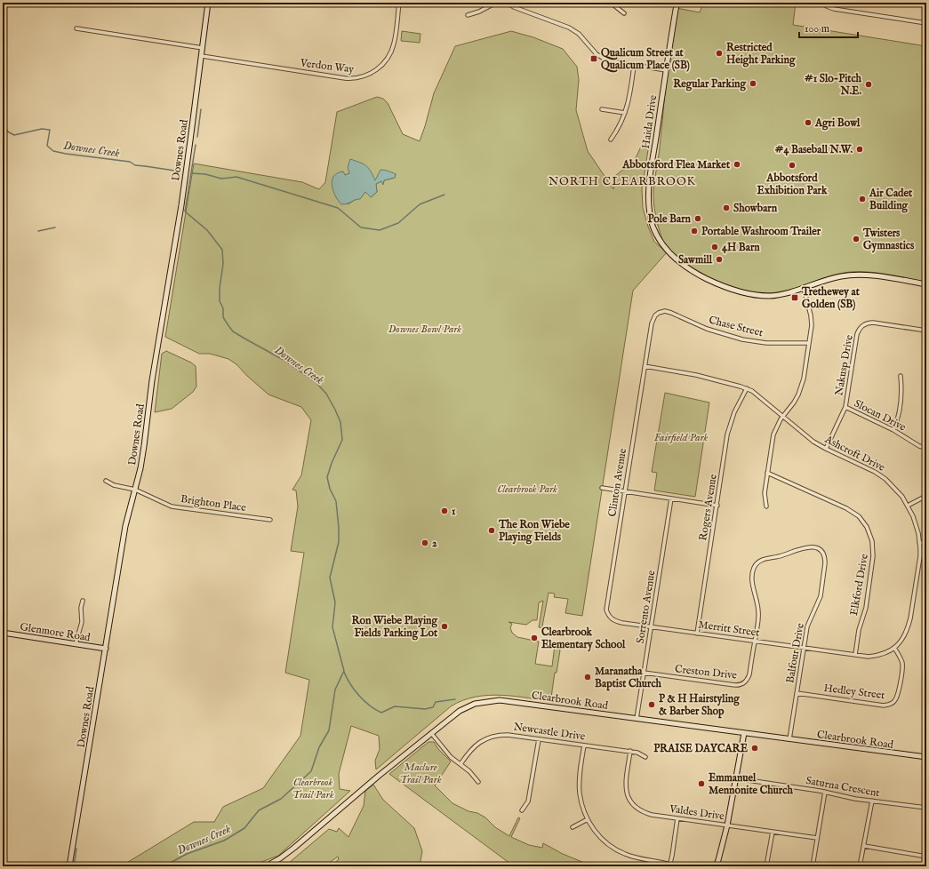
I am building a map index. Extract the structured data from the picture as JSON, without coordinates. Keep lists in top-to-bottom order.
{
  "streets": {
    "main road": [
      "Haida Drive",
      "Downes Road",
      "Glenmore Road",
      "Clearbrook Road"
    ],
    "street": [
      "Verdon Way",
      "Chase Street",
      "Nakusp Drive",
      "Slocan Drive",
      "Ashcroft Drive",
      "Clinton Avenue",
      "Brighton Place",
      "Rogers Avenue",
      "Elkford Drive",
      "Sorrento Avenue",
      "Merritt Street",
      "Balfour Drive",
      "Creston Drive",
      "Hedley Street",
      "Newcastle Drive",
      "Saturna Crescent",
      "Valdes Drive"
    ]
  },
  "crossings": [
    ["Verdon Way", "Downes Road"],
    ["Downes Road", "Brighton Place"],
    ["Downes Road", "Glenmore Road"],
    ["Chase Street", "Clinton Avenue"],
    ["Nakusp Drive", "Slocan Drive"],
    ["Nakusp Drive", "Ashcroft Drive"],
    ["Ashcroft Drive", "Clinton Avenue"],
    ["Ashcroft Drive", "Rogers Avenue"],
    ["Ashcroft Drive", "Elkford Drive"],
    ["Ashcroft Drive", "Merritt Street"],
    ["Ashcroft Drive", "Balfour Drive"],
    ["Ashcroft Drive", "Hedley Street"],
    ["Clinton Avenue", "Sorrento Avenue"],
    ["Clinton Avenue", "Merritt Street"],
    ["Rogers Avenue", "Merritt Street"],
    ["Sorrento Avenue", "Merritt Street"],
    ["Sorrento Avenue", "Creston Drive"],
    ["Sorrento Avenue", "Clearbrook Road"],
    ["Merritt Street", "Balfour Drive"],
    ["Merritt Street", "Creston Drive"],
    ["Balfour Drive", "Creston Drive"],
    ["Balfour Drive", "Hedley Street"],
    ["Balfour Drive", "Clearbrook Road"],
    ["Newcastle Drive", "Valdes Drive"]
  ],
  "districts": ["NORTH CLEARBROOK"],
  "water": ["Downes Creek"],
  "parks": [
    "Downes Bowl Park",
    "Fairfield Park",
    "Clearbrook Park",
    "Maclure Trail Park",
    "Clearbrook Trail Park"
  ],
  "places": {
    "other": [
      "Restricted Height Parking",
      "Regular Parking",
      "#1 Slo-Pitch N.E.",
      "Agri Bowl",
      "#4 Baseball N.W.",
      "Abbotsford Flea Market",
      "Abbotsford Exhibition Park",
      "Air Cadet Building",
      "Showbarn",
      "Pole Barn",
      "Portable Washroom Trailer",
      "Twisters Gymnastics",
      "4H Barn",
      "Sawmill",
      "1",
      "The Ron Wiebe Playing Fields",
      "2",
      "Ron Wiebe Playing Fields Parking Lot",
      "Clearbrook Elementary School",
      "Maranatha Baptist Church",
      "P & H Hairstyling & Barber Shop",
      "PRAISE DAYCARE",
      "Emmanuel Mennonite Church"
    ],
    "transit": ["Qualicum Street at Qualicum Place (SB)", "Trethewey at Golden (SB)"]
  },
  "scale_bar": "100 m"
}
